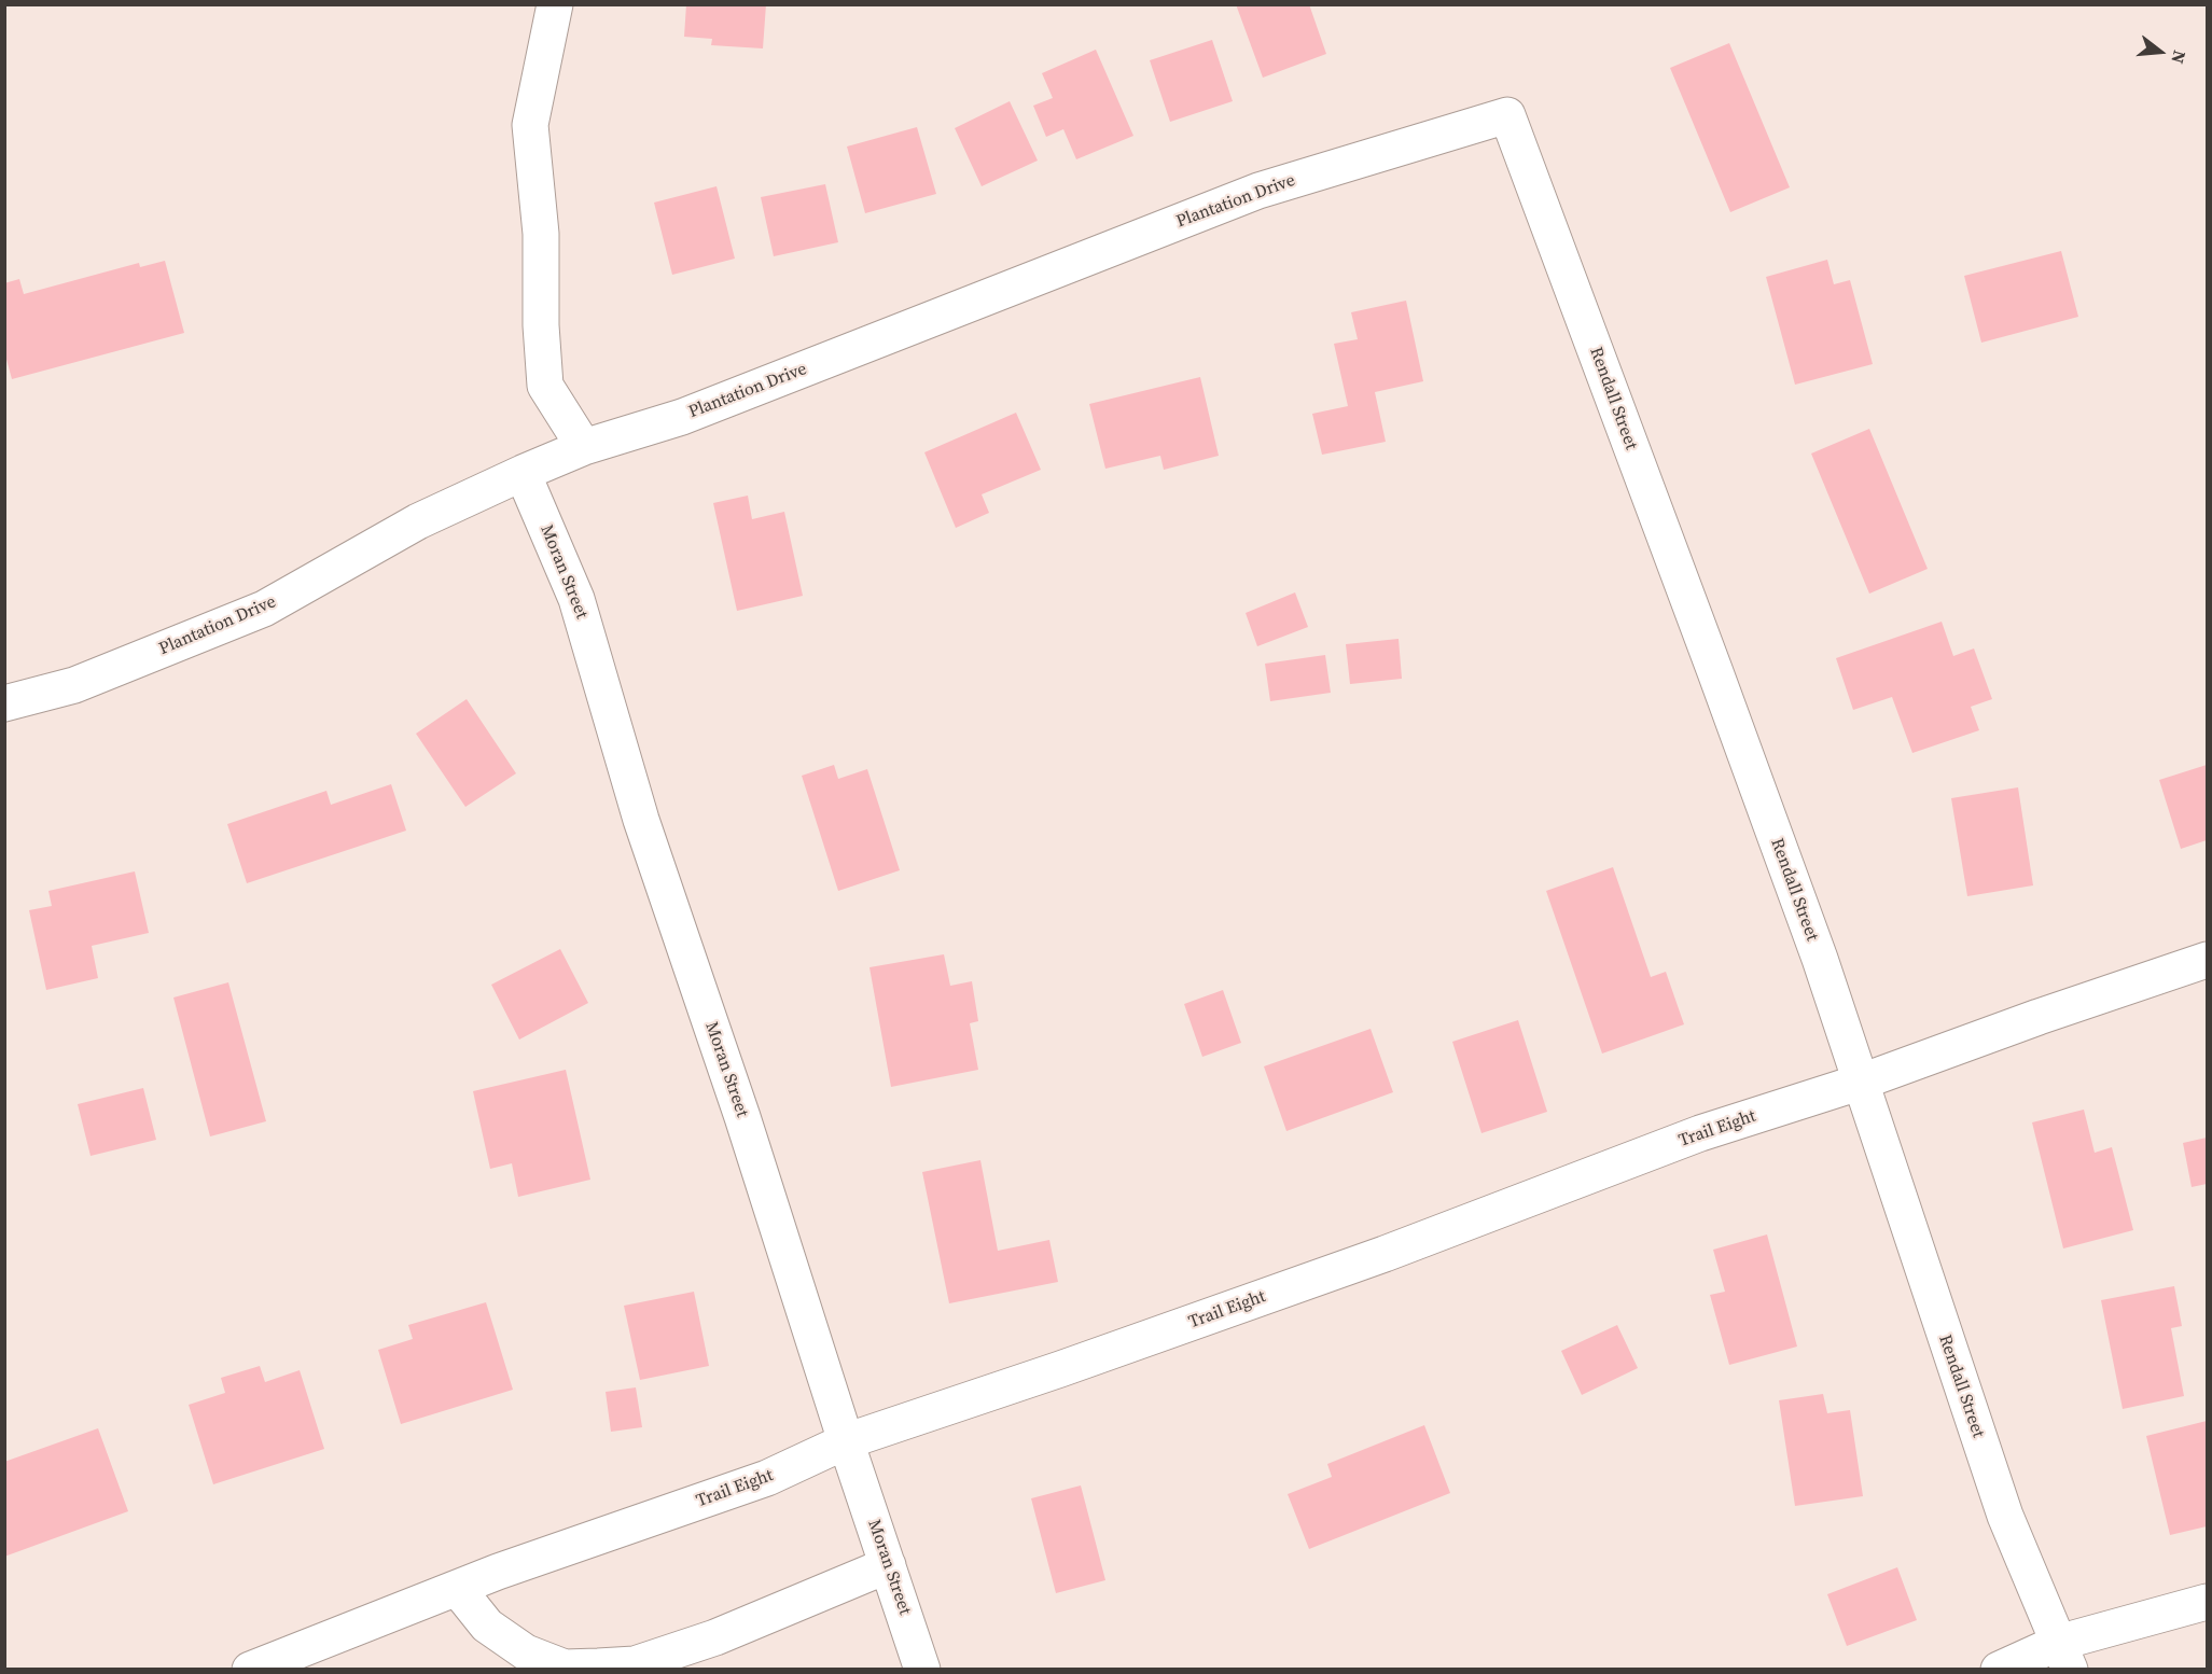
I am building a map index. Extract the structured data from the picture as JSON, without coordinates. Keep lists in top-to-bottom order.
{
  "streets": {
    "street": [
      "Plantation Drive",
      "Rendall Street",
      "Moran Street",
      "Trail Eight"
    ]
  },
  "crossings": [
    ["Plantation Drive", "Rendall Street"],
    ["Plantation Drive", "Moran Street"],
    ["Rendall Street", "Trail Eight"],
    ["Moran Street", "Trail Eight"]
  ],
  "north": "right"
}
